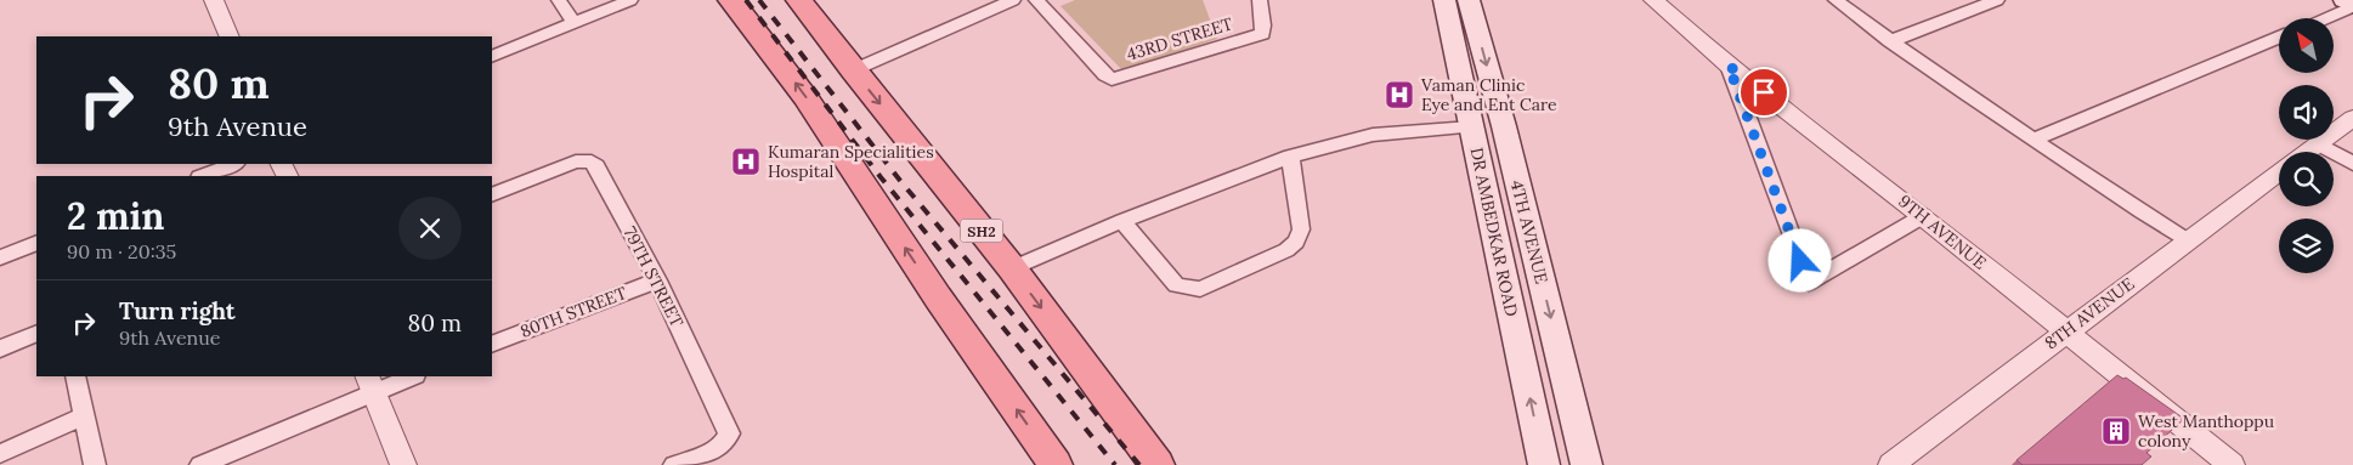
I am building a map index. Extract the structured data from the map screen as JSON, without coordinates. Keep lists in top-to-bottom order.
{
  "streets": {
    "main road": ["SH2", "DR AMBEDKAR ROAD", "4TH AVENUE"],
    "street": [
      "43RD STREET",
      "9TH AVENUE",
      "79TH STREET",
      "80TH STREET",
      "8TH AVENUE"
    ]
  },
  "crossings": [
    ["9TH AVENUE", "8TH AVENUE"],
    ["79TH STREET", "80TH STREET"]
  ],
  "one_way": ["DR AMBEDKAR ROAD", "4TH AVENUE"],
  "places": {
    "hospital": ["Vaman Clinic Eye and Ent Care", "Kumaran Specialities Hospital"],
    "building": ["West Manthoppu colony"]
  },
  "north": "top left",
  "page": {
    "turn": ["80 m", "9th Avenue"],
    "heading": ["2 min", "90 m · 20:35"],
    "list": [
      {
        "name": "Turn right",
        "note": "9th Avenue",
        "value": "80 m"
      }
    ]
  }
}
